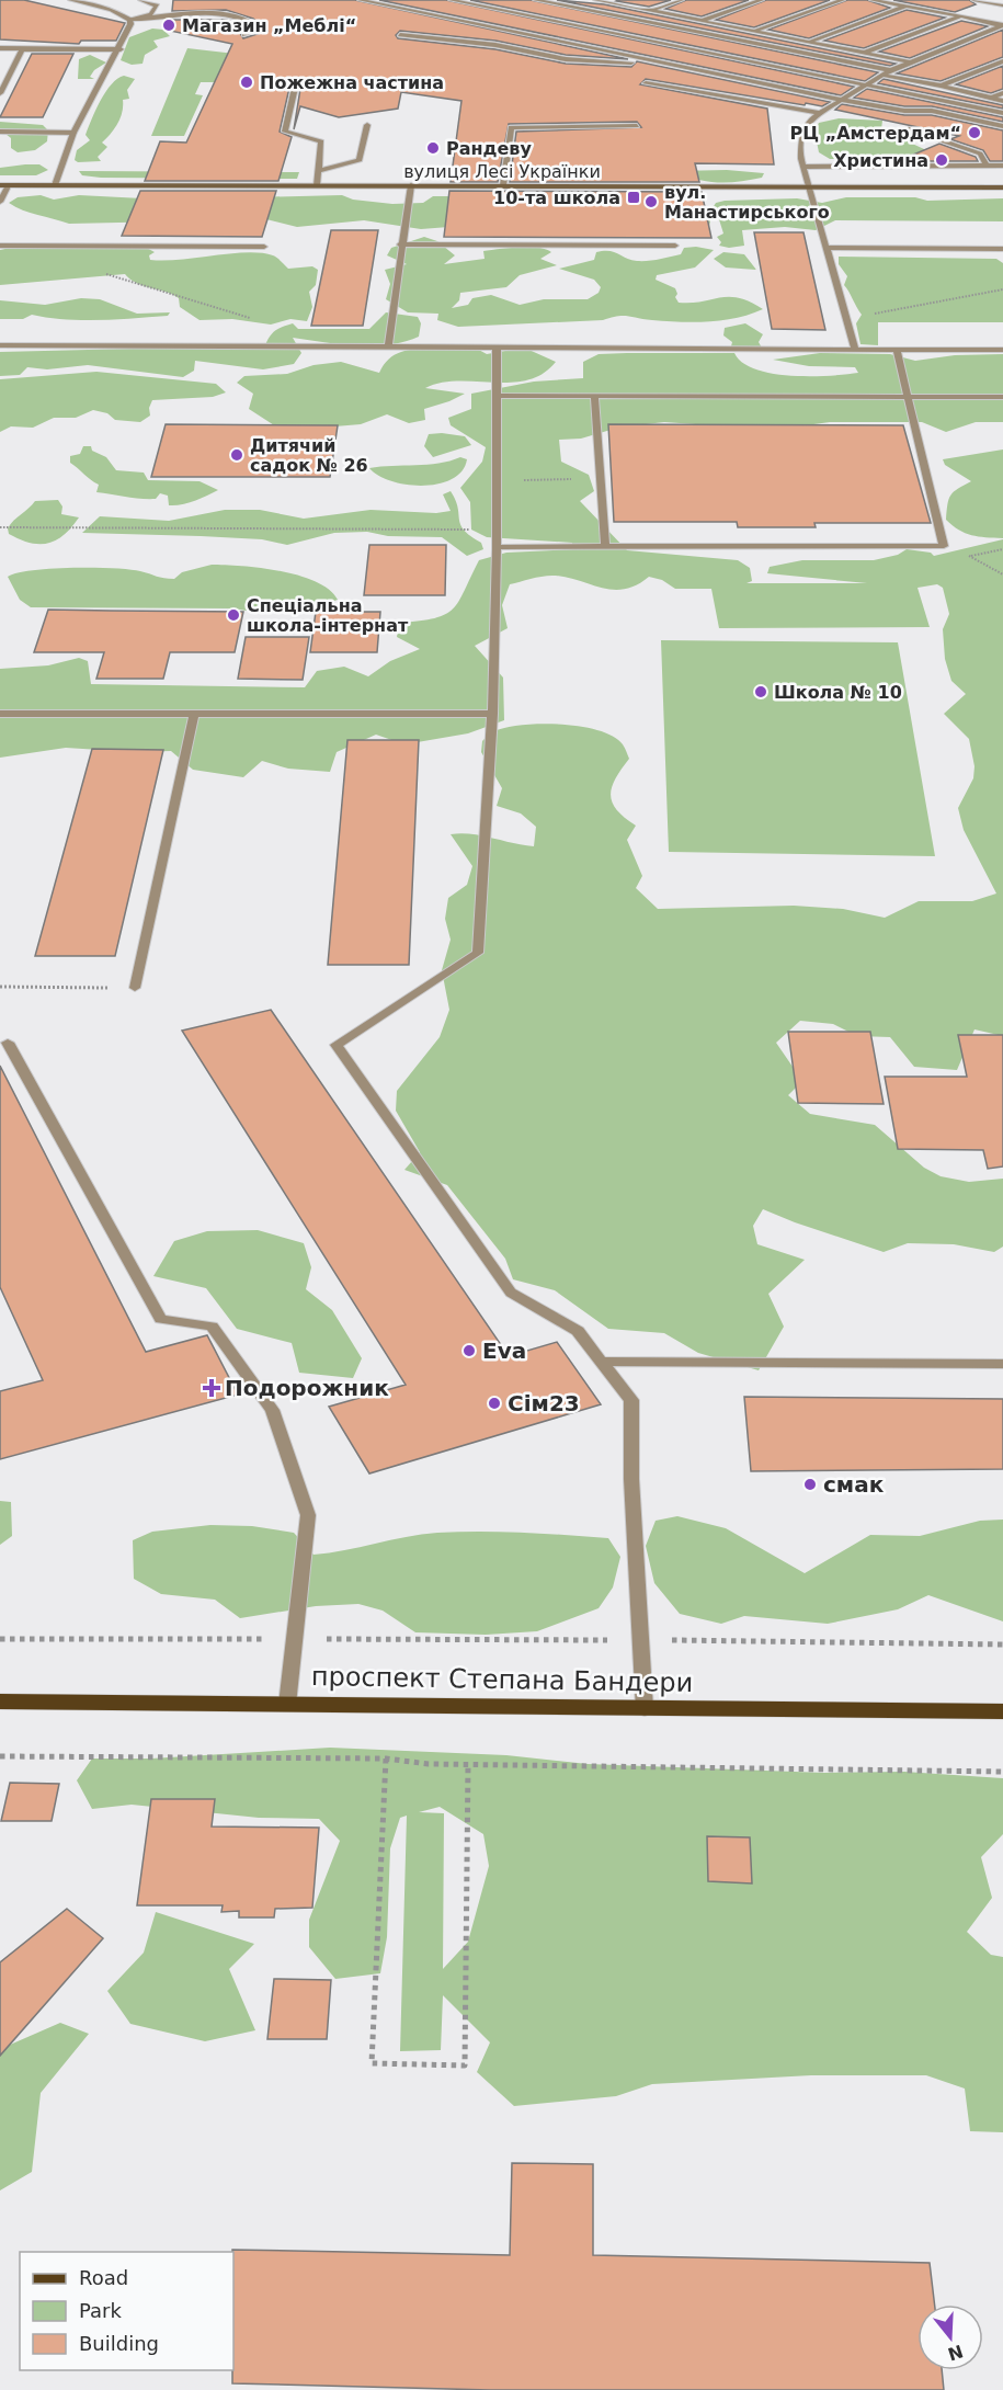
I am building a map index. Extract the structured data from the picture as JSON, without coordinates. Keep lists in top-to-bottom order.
{
  "streets": {
    "main road": ["вулиця Лесі Українки", "проспект Степана Бандери"]
  },
  "places": {
    "other": [
      "Магазин „Меблі“",
      "Пожежна частина",
      "РЦ „Амстердам“",
      "Рандеву",
      "Христина",
      "вул. Манастирського",
      "Дитячий садок № 26",
      "Спеціальна школа-інтернат",
      "Школа № 10",
      "Eva",
      "Сім23",
      "смак"
    ],
    "transit": ["10-та школа"],
    "health": ["Подорожник"]
  },
  "legend": ["Road", "Park", "Building"],
  "north": "bottom"
}
